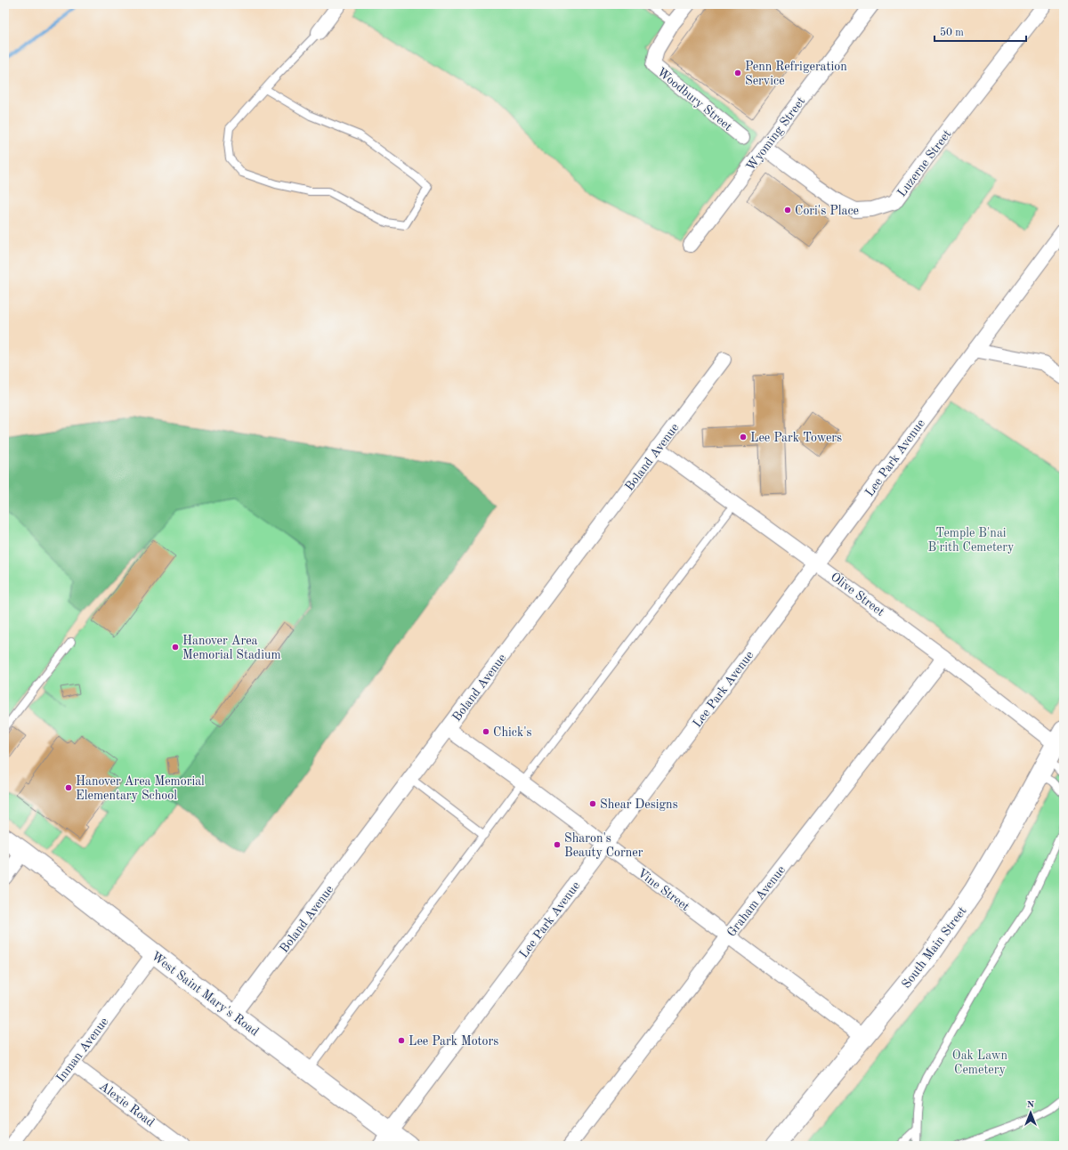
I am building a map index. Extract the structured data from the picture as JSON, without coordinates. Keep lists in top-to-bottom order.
{
  "streets": {
    "street": [
      "Woodbury Street",
      "Wyoming Street",
      "Luzerne Street",
      "Boland Avenue",
      "Lee Park Avenue",
      "Olive Street",
      "Vine Street",
      "Graham Avenue",
      "South Main Street",
      "West Saint Mary's Road",
      "Inman Avenue",
      "Alexie Road"
    ]
  },
  "crossings": [
    ["Wyoming Street", "Luzerne Street"],
    ["Boland Avenue", "Olive Street"],
    ["Boland Avenue", "Vine Street"],
    ["Boland Avenue", "West Saint Mary's Road"],
    ["Lee Park Avenue", "Olive Street"],
    ["Lee Park Avenue", "Vine Street"],
    ["Lee Park Avenue", "West Saint Mary's Road"],
    ["Olive Street", "Graham Avenue"],
    ["Olive Street", "South Main Street"],
    ["Vine Street", "Graham Avenue"],
    ["Vine Street", "South Main Street"],
    ["West Saint Mary's Road", "Inman Avenue"],
    ["Inman Avenue", "Alexie Road"]
  ],
  "parks": ["Temple B'nai B'rith Cemetery", "Oak Lawn Cemetery"],
  "places": [
    "Penn Refrigeration Service",
    "Cori's Place",
    "Lee Park Towers",
    "Hanover Area Memorial Stadium",
    "Chick's",
    "Hanover Area Memorial Elementary School",
    "Shear Designs",
    "Sharon's Beauty Corner",
    "Lee Park Motors"
  ],
  "scale_bar": "50 m",
  "north": "top"
}
